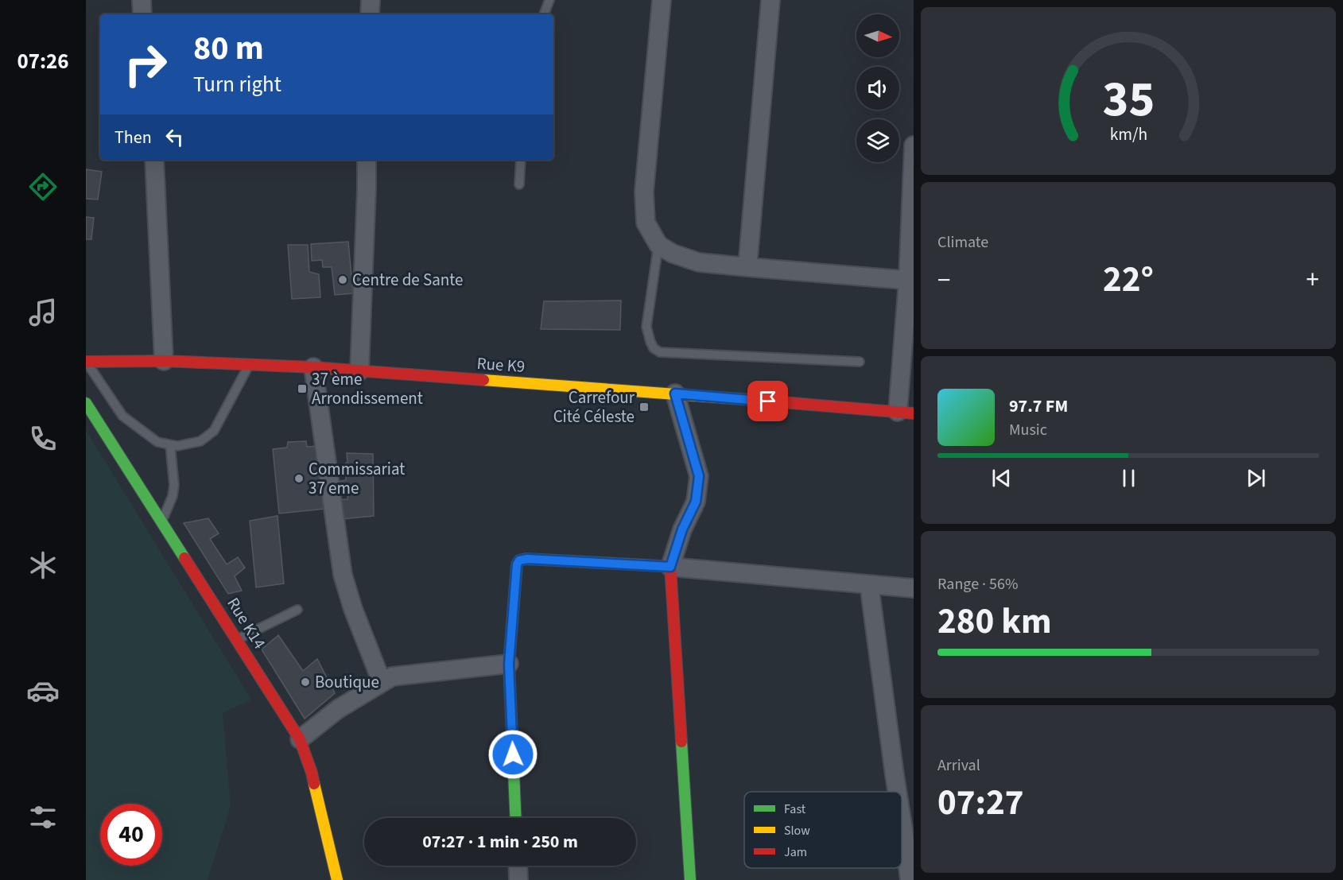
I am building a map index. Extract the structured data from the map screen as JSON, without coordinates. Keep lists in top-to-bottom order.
{
  "streets": {
    "street": ["Rue K9", "Rue K14"]
  },
  "places": {
    "other": ["Centre de Sante", "Commissariat 37 eme", "Boutique"],
    "transit": ["37 ème Arrondissement", "Carrefour Cité Céleste"]
  },
  "legend": ["Fast", "Slow", "Jam"],
  "north": "right",
  "page": {
    "tabs": "07:26",
    "turn": ["80 m", "Turn right"],
    "then": "Then",
    "tile": [
      "Climate",
      ["Range · 56%", "280 km"],
      ["Arrival", "07:27"]
    ],
    "heat": ["−", "22°", "+"],
    "song": ["97.7 FM", "Music"],
    "limit": "40",
    "trip": "07:27 · 1 min · 250 m",
    "gauge": ["35", "km/h"]
  }
}
